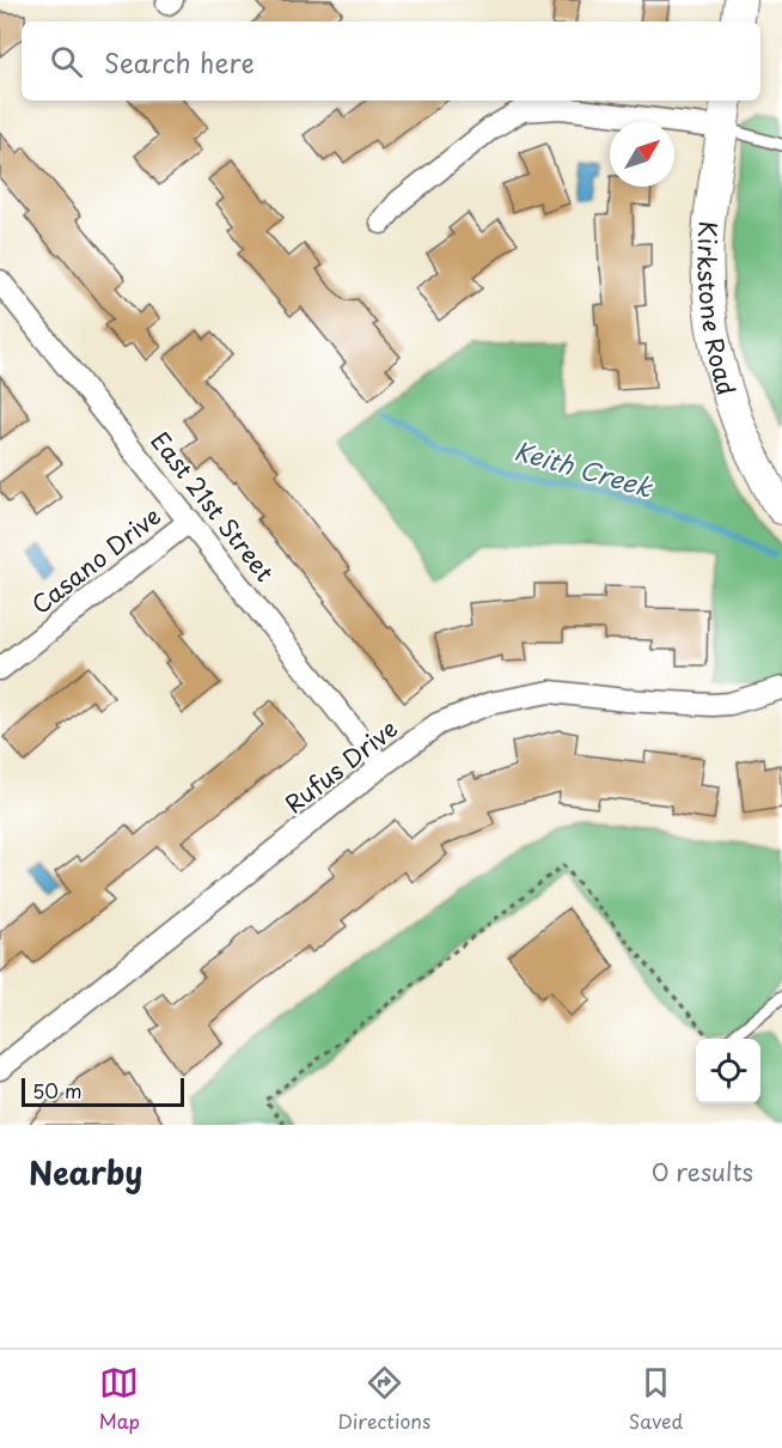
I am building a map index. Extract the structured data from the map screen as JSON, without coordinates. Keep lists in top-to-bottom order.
{
  "streets": {
    "street": [
      "Kirkstone Road",
      "East 21st Street",
      "Casano Drive",
      "Rufus Drive"
    ]
  },
  "crossings": [
    ["East 21st Street", "Casano Drive"],
    ["East 21st Street", "Rufus Drive"]
  ],
  "water": ["Keith Creek"],
  "scale_bar": "50 m",
  "north": "top right",
  "page": {
    "search": "Search here",
    "scale": "50 m",
    "heading": ["Nearby", "0 results"],
    "nav": ["Map", "Directions", "Saved"]
  }
}
